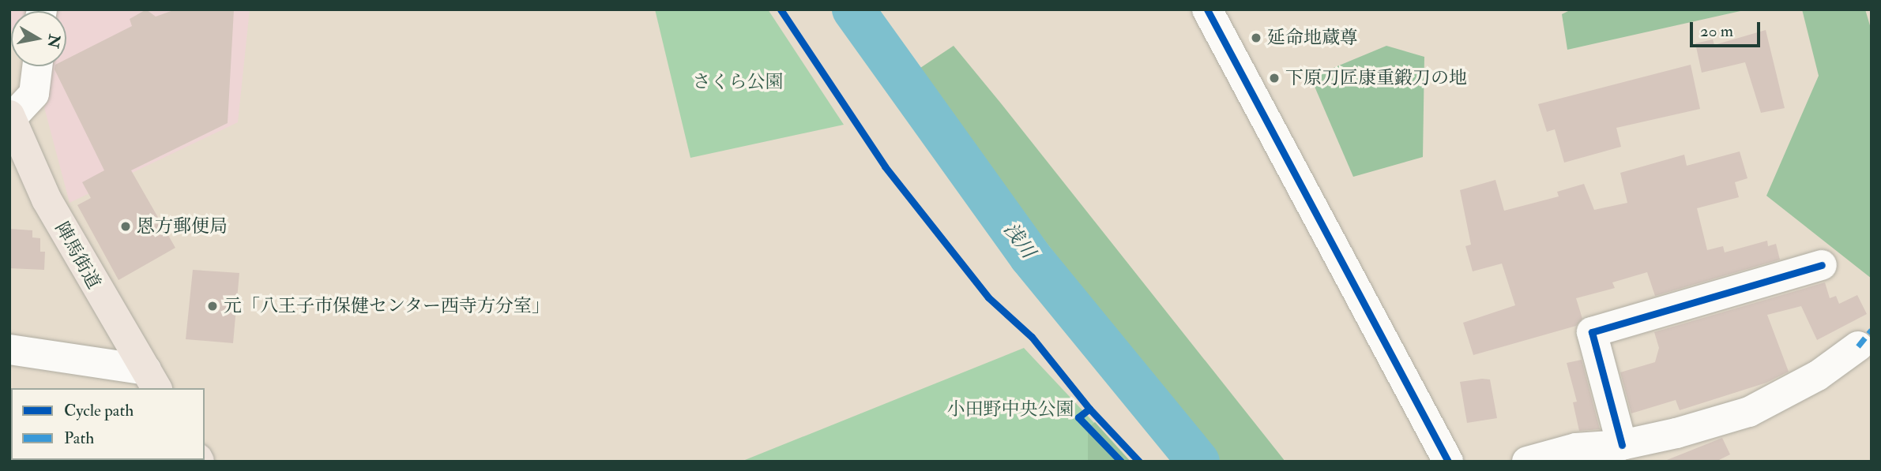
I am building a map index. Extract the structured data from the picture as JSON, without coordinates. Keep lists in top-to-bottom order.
{
  "streets": {
    "main road": ["陣馬街道"]
  },
  "water": ["浅川"],
  "parks": ["さくら公園", "小田野中央公園"],
  "places": [
    "延命地蔵尊",
    "下原刀匠康重鍛刀の地",
    "恩方郵便局",
    "元「八王子市保健センター西寺方分室」"
  ],
  "legend": ["Cycle path", "Path"],
  "scale_bar": "20 m",
  "north": "right"
}
